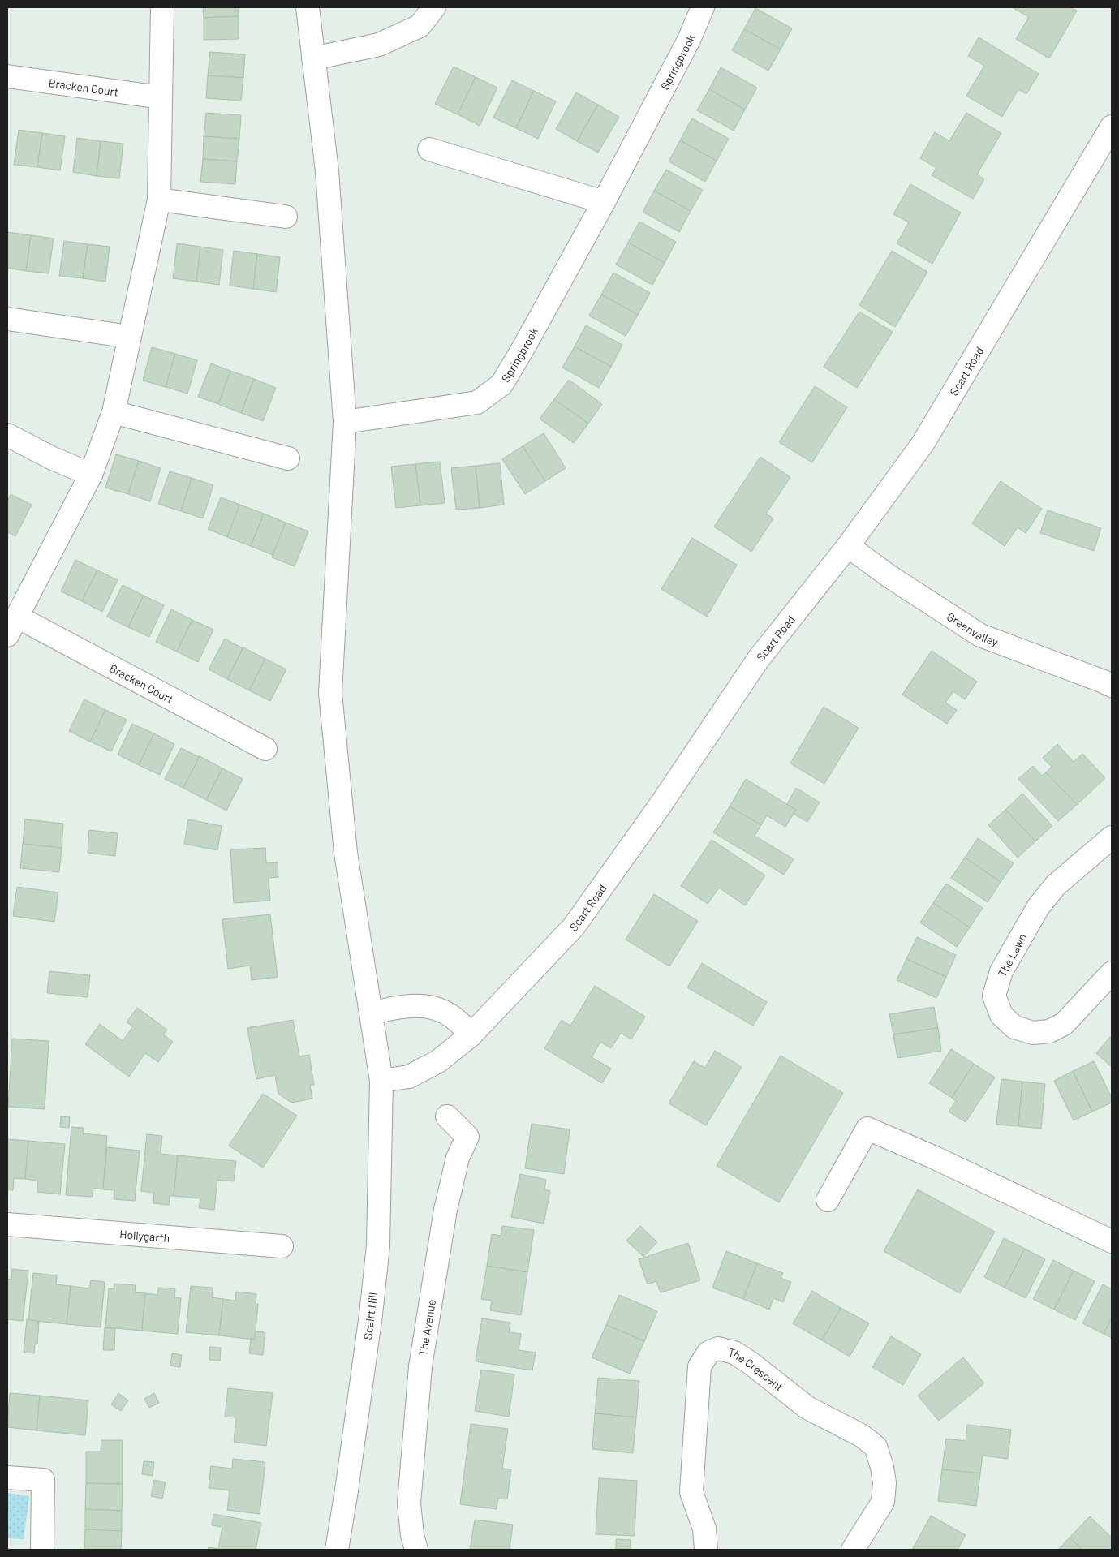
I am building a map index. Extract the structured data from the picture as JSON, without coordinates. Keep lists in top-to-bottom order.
{
  "streets": {
    "street": [
      "Springbrook",
      "Bracken Court",
      "Scart Road",
      "Greenvalley",
      "The Lawn",
      "Hollygarth",
      "Scairt Hill",
      "The Avenue",
      "The Crescent"
    ]
  },
  "crossings": [
    ["Springbrook", "Scairt Hill"],
    ["Scart Road", "Greenvalley"],
    ["Scart Road", "Scairt Hill"]
  ]
}
